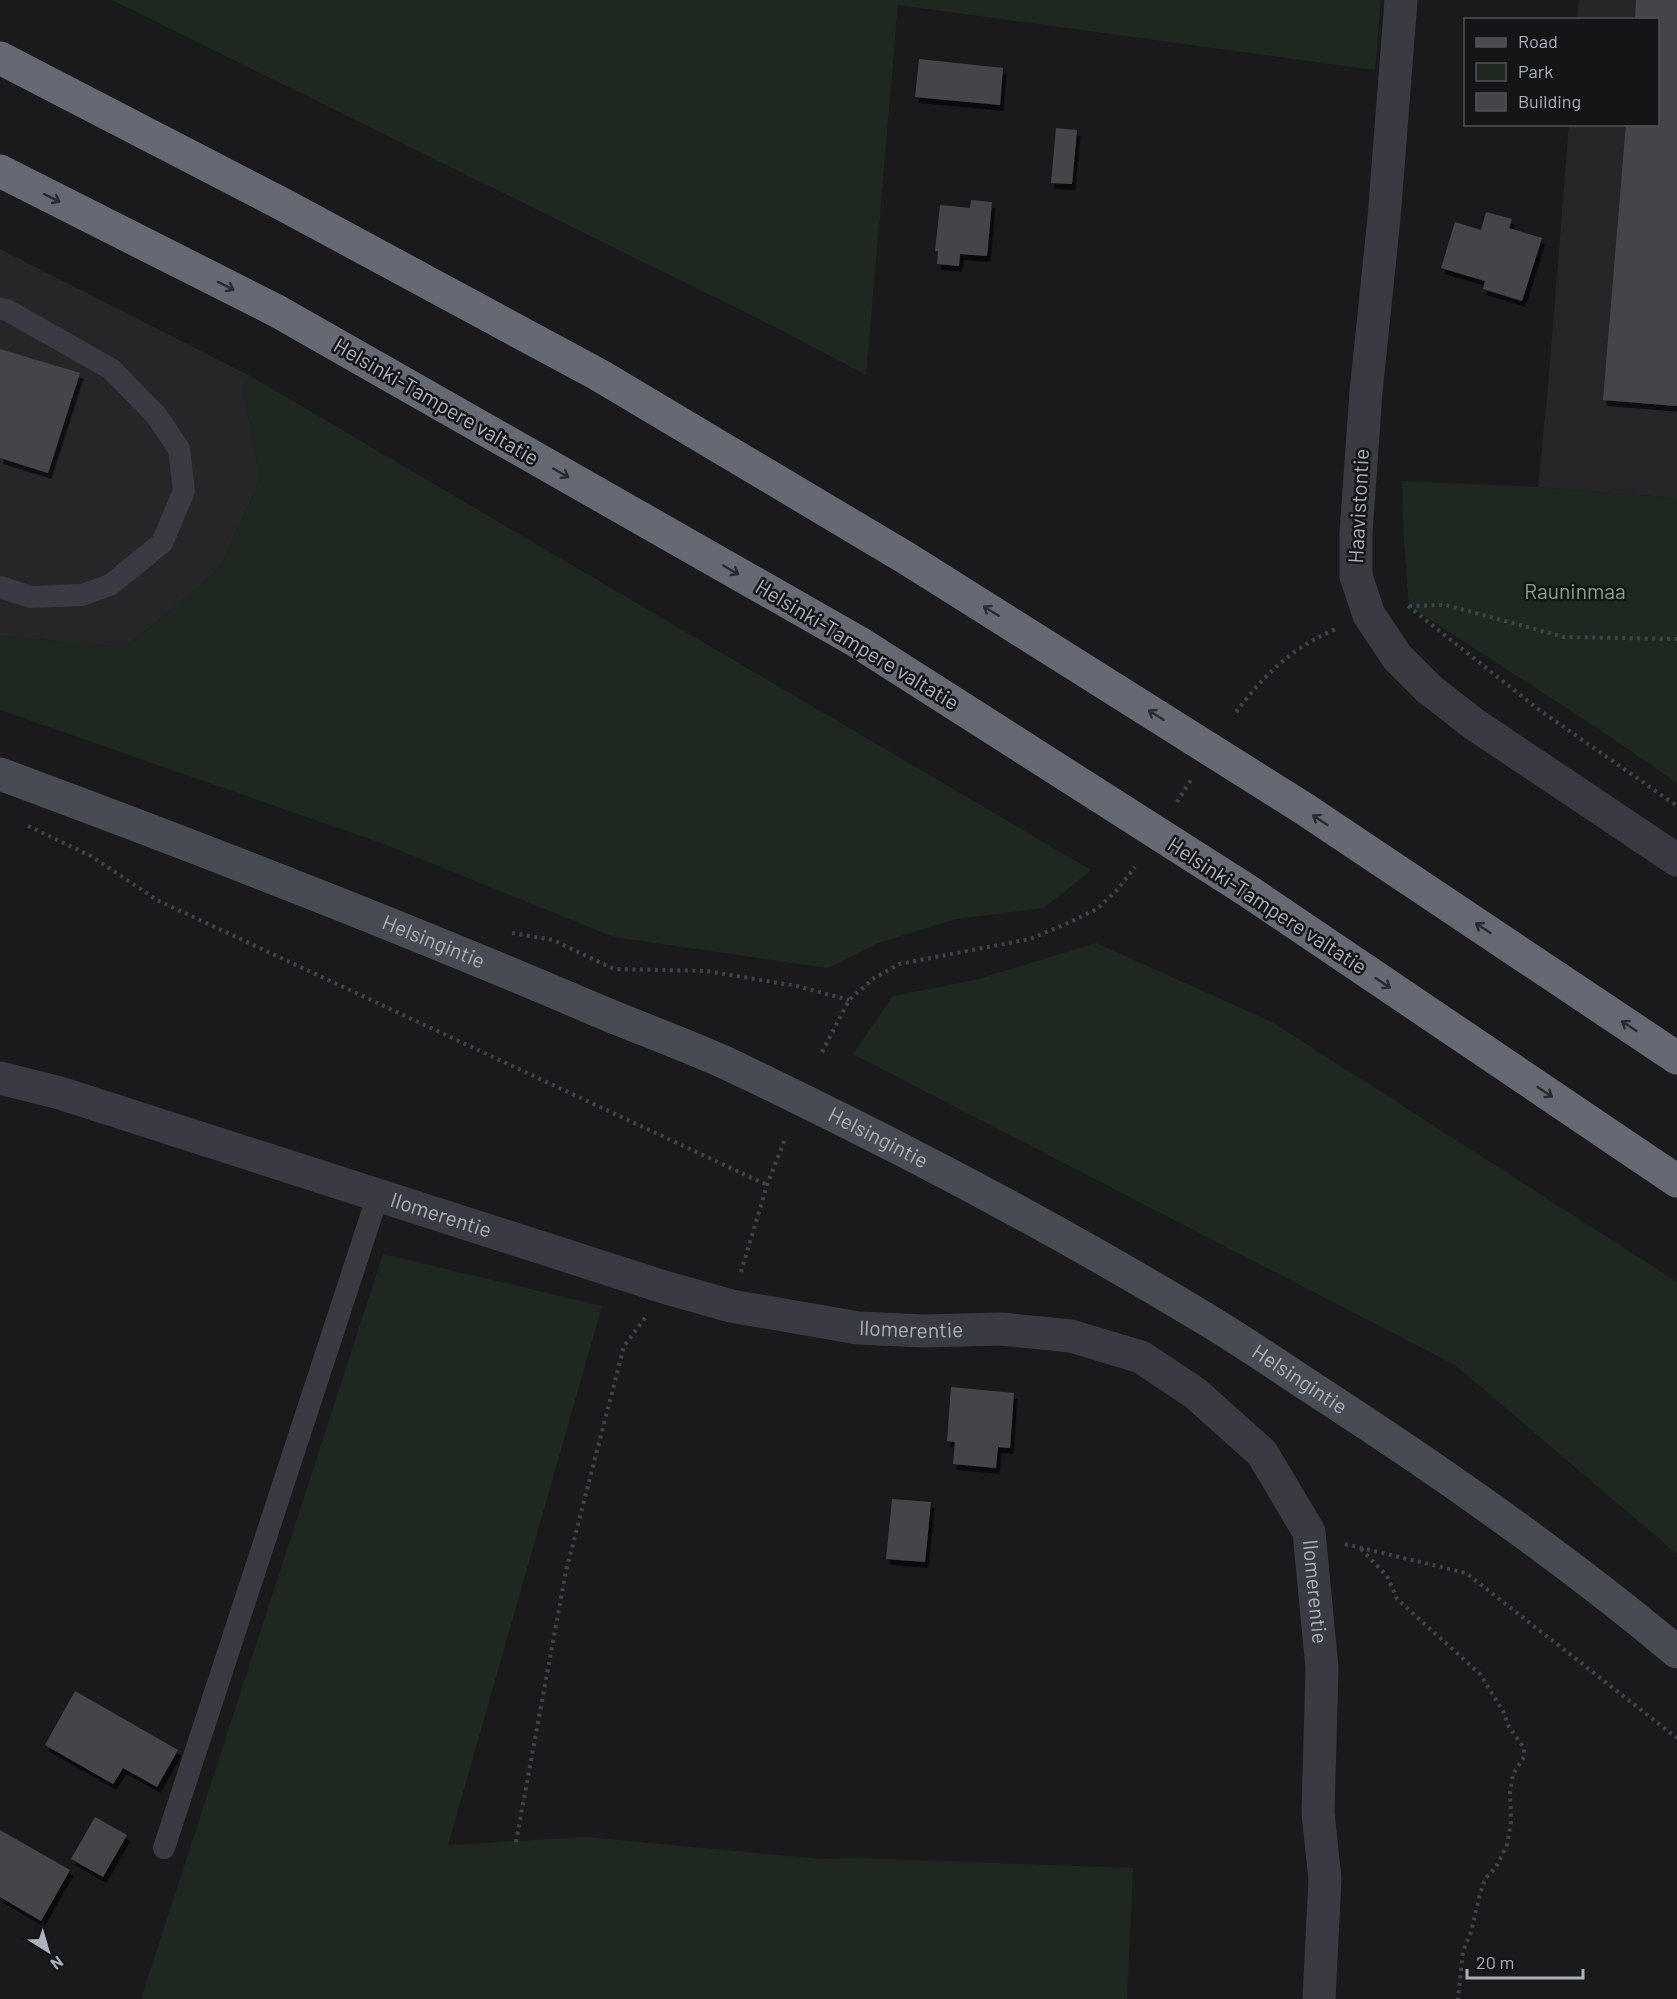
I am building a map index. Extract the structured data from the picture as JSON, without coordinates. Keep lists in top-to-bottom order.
{
  "streets": {
    "highway": ["Helsinki-Tampere valtatie"],
    "main road": ["Helsingintie"],
    "street": ["Haavistontie", "Ilomerentie"]
  },
  "parks": ["Rauninmaa"],
  "legend": ["Road", "Park", "Building"],
  "scale_bar": "20 m",
  "north": "bottom right"
}
